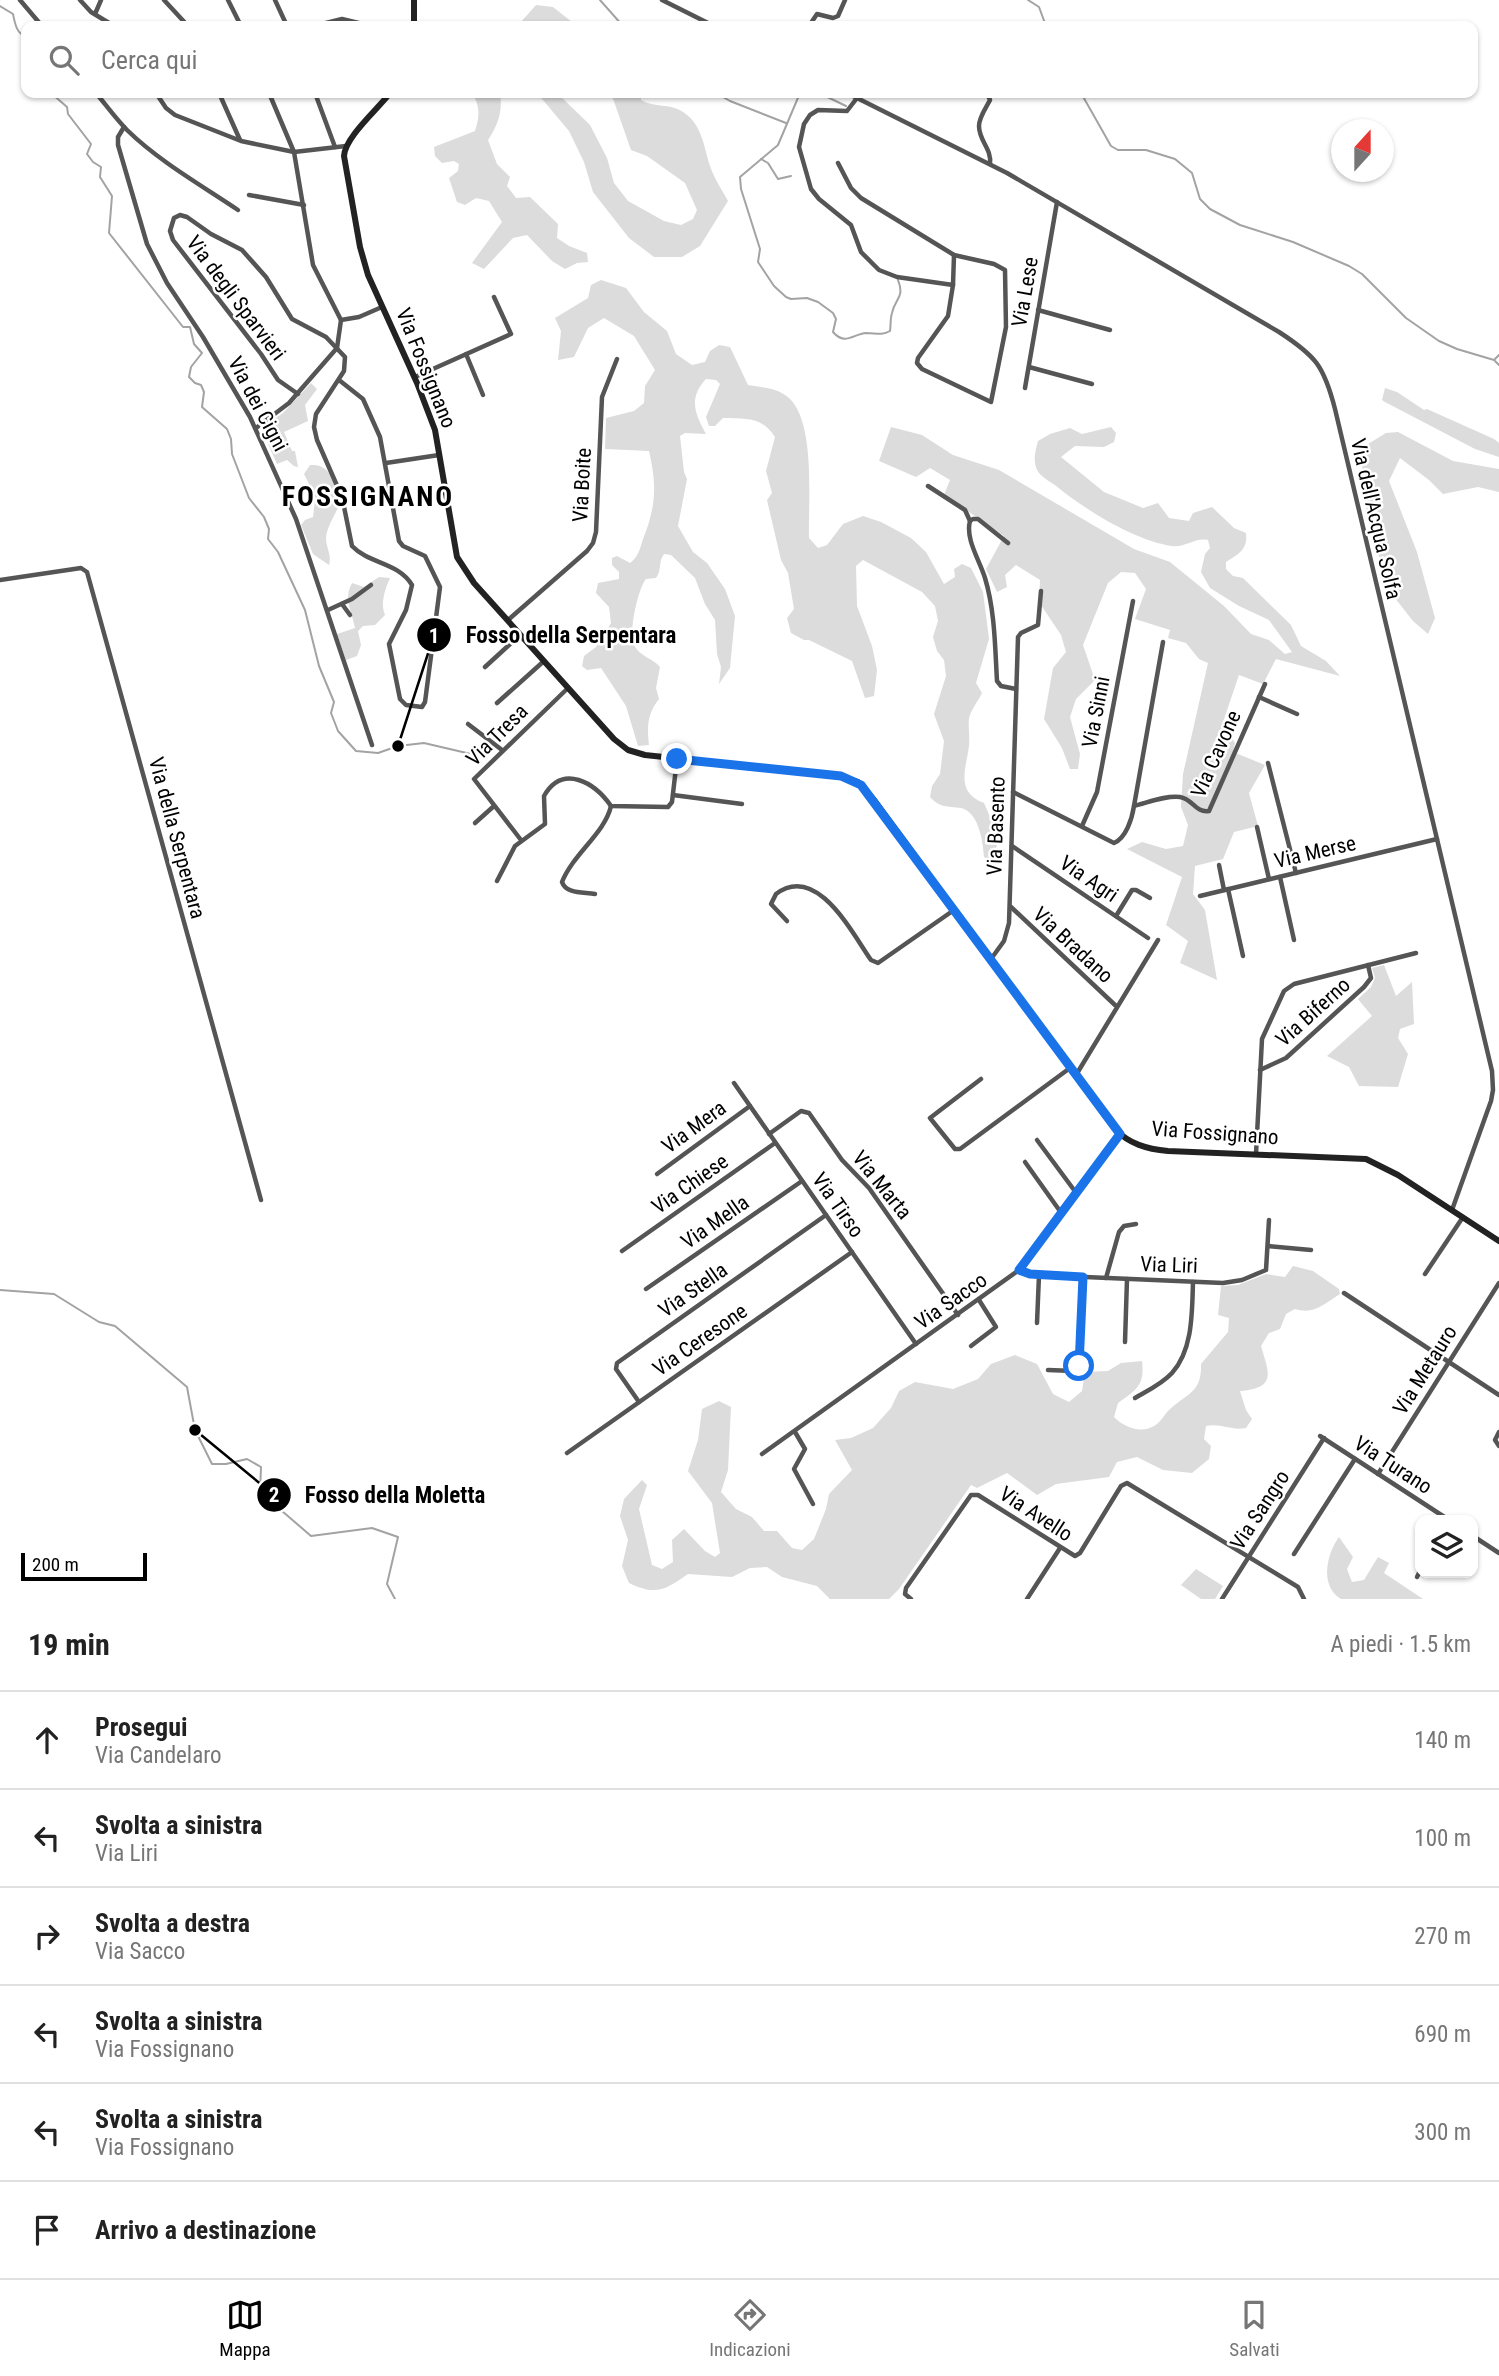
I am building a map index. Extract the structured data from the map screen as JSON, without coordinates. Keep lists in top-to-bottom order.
{
  "streets": {
    "street": [
      "Via Lese",
      "Via degli Sparvieri",
      "Via Fossignano",
      "Via dei Cigni",
      "Via Boite",
      "Via dell'Acqua Solfa",
      "Via Sinni",
      "Via Tresa",
      "Via Cavone",
      "Via Basento",
      "Via della Serpentara",
      "Via Merse",
      "Via Agri",
      "Via Bradano",
      "Via Biferno",
      "Via Mera",
      "Via Chiese",
      "Via Marta",
      "Via Tirso",
      "Via Mella",
      "Via Liri",
      "Via Stella",
      "Via Sacco",
      "Via Ceresone",
      "Via Metauro",
      "Via Turano",
      "Via Sangro",
      "Via Avello"
    ]
  },
  "crossings": [
    ["Via Lese", "Via dell'Acqua Solfa"],
    ["Via Fossignano", "Via Boite"],
    ["Via Fossignano", "Via dell'Acqua Solfa"],
    ["Via Fossignano", "Via Tresa"],
    ["Via Fossignano", "Via Basento"],
    ["Via Fossignano", "Via Biferno"],
    ["Via Fossignano", "Via Sacco"],
    ["Via dell'Acqua Solfa", "Via Merse"],
    ["Via Basento", "Via Agri"],
    ["Via Basento", "Via Bradano"],
    ["Via Mera", "Via Tirso"],
    ["Via Chiese", "Via Tirso"],
    ["Via Marta", "Via Tirso"],
    ["Via Marta", "Via Sacco"],
    ["Via Tirso", "Via Mella"],
    ["Via Tirso", "Via Stella"],
    ["Via Tirso", "Via Sacco"],
    ["Via Tirso", "Via Ceresone"],
    ["Via Liri", "Via Sacco"],
    ["Via Stella", "Via Ceresone"],
    ["Via Metauro", "Via Turano"],
    ["Via Turano", "Via Sangro"],
    ["Via Sangro", "Via Avello"]
  ],
  "districts": ["FOSSIGNANO"],
  "places": ["Fosso della Serpentara", "Fosso della Moletta"],
  "scale_bar": "200 m",
  "north": "top",
  "page": {
    "search": "Cerca qui",
    "scale": "200 m",
    "heading": ["19 min", "A piedi · 1.5 km"],
    "list": [
      ["Prosegui", "Via Candelaro", "140 m"],
      ["Svolta a sinistra", "Via Liri", "100 m"],
      ["Svolta a destra", "Via Sacco", "270 m"],
      ["Svolta a sinistra", "Via Fossignano", "690 m"],
      ["Svolta a sinistra", "Via Fossignano", "300 m"],
      "Arrivo a destinazione"
    ],
    "nav": ["Mappa", "Indicazioni", "Salvati"]
  }
}
